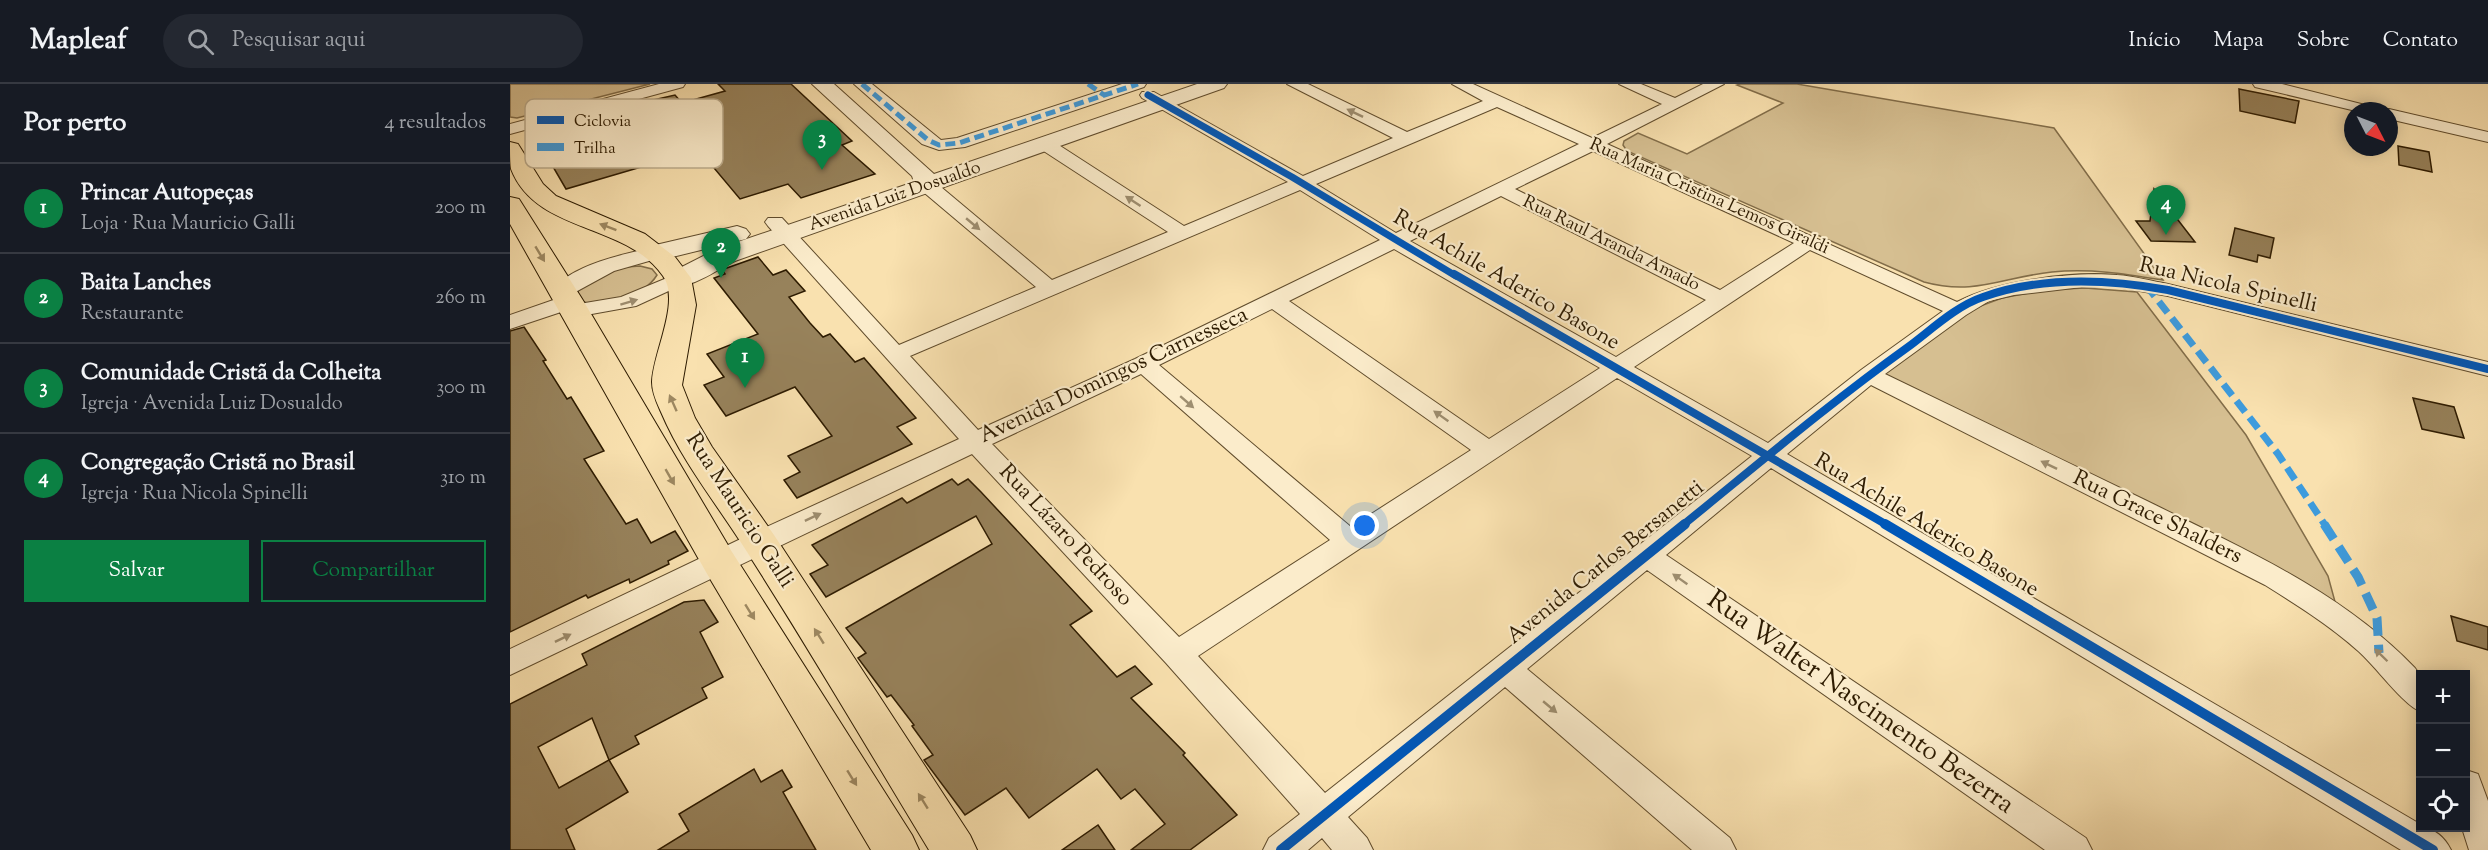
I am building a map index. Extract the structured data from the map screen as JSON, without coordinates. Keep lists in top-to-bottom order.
{
  "streets": {
    "main road": ["Rua Mauricio Galli"],
    "street": [
      "Avenida Luiz Dosualdo",
      "Rua Maria Cristina Lemos Giraldi",
      "Rua Raul Aranda Amado",
      "Rua Achile Aderico Basone",
      "Rua Nicola Spinelli",
      "Avenida Domingos Carnesseca",
      "Rua Grace Shalders",
      "Rua Lázaro Pedroso",
      "Avenida Carlos Bersanetti",
      "Rua Walter Nascimento Bezerra"
    ]
  },
  "crossings": [
    ["Avenida Luiz Dosualdo", "Rua Achile Aderico Basone"],
    ["Avenida Luiz Dosualdo", "Rua Mauricio Galli"],
    ["Avenida Luiz Dosualdo", "Rua Lázaro Pedroso"],
    ["Rua Maria Cristina Lemos Giraldi", "Rua Nicola Spinelli"],
    ["Rua Maria Cristina Lemos Giraldi", "Avenida Domingos Carnesseca"],
    ["Rua Maria Cristina Lemos Giraldi", "Avenida Carlos Bersanetti"],
    ["Rua Raul Aranda Amado", "Avenida Domingos Carnesseca"],
    ["Rua Achile Aderico Basone", "Avenida Domingos Carnesseca"],
    ["Rua Achile Aderico Basone", "Avenida Carlos Bersanetti"],
    ["Rua Nicola Spinelli", "Avenida Carlos Bersanetti"],
    ["Avenida Domingos Carnesseca", "Rua Mauricio Galli"],
    ["Avenida Domingos Carnesseca", "Rua Lázaro Pedroso"],
    ["Rua Grace Shalders", "Avenida Carlos Bersanetti"],
    ["Rua Lázaro Pedroso", "Avenida Carlos Bersanetti"],
    ["Avenida Carlos Bersanetti", "Rua Walter Nascimento Bezerra"]
  ],
  "one_way": ["Avenida Domingos Carnesseca", "Rua Grace Shalders"],
  "legend": ["Ciclovia", "Trilha"],
  "north": "bottom right",
  "page": {
    "header": "Mapleaf",
    "search": "Pesquisar aqui",
    "nav": [
      "Início",
      "Mapa",
      "Sobre",
      "Contato"
    ],
    "heading": ["Por perto", "4 resultados"],
    "pins": [
      "3",
      "4",
      "2",
      "1"
    ],
    "list": [
      {
        "mark": "1",
        "name": "Princar Autopeças",
        "note": "Loja · Rua Mauricio Galli",
        "value": "200 m"
      },
      {
        "mark": "2",
        "name": "Baita Lanches",
        "note": "Restaurante",
        "value": "260 m"
      },
      {
        "mark": "3",
        "name": "Comunidade Cristã da Colheita",
        "note": "Igreja · Avenida Luiz Dosualdo",
        "value": "300 m"
      },
      {
        "mark": "4",
        "name": "Congregação Cristã no Brasil",
        "note": "Igreja · Rua Nicola Spinelli",
        "value": "310 m"
      }
    ],
    "buttons": ["Salvar", "Compartilhar"],
    "map_buttons": ["+", "−"]
  }
}
